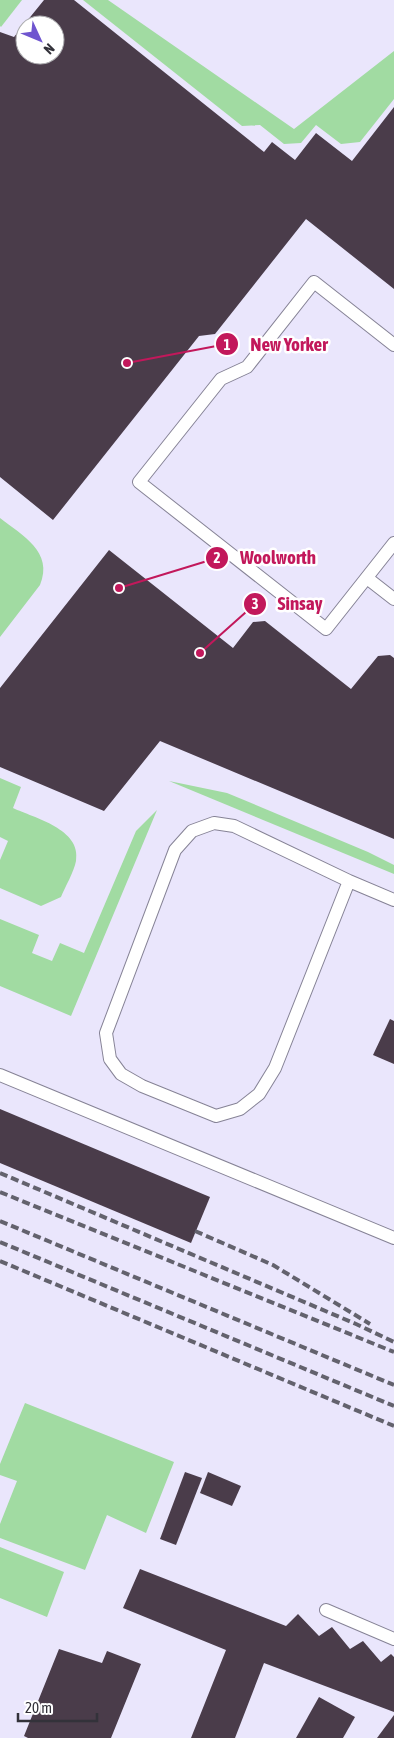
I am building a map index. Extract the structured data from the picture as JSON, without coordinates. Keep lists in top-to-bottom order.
{
  "places": ["New Yorker", "Woolworth", "Sinsay"],
  "scale_bar": "20 m",
  "north": "bottom right"
}
